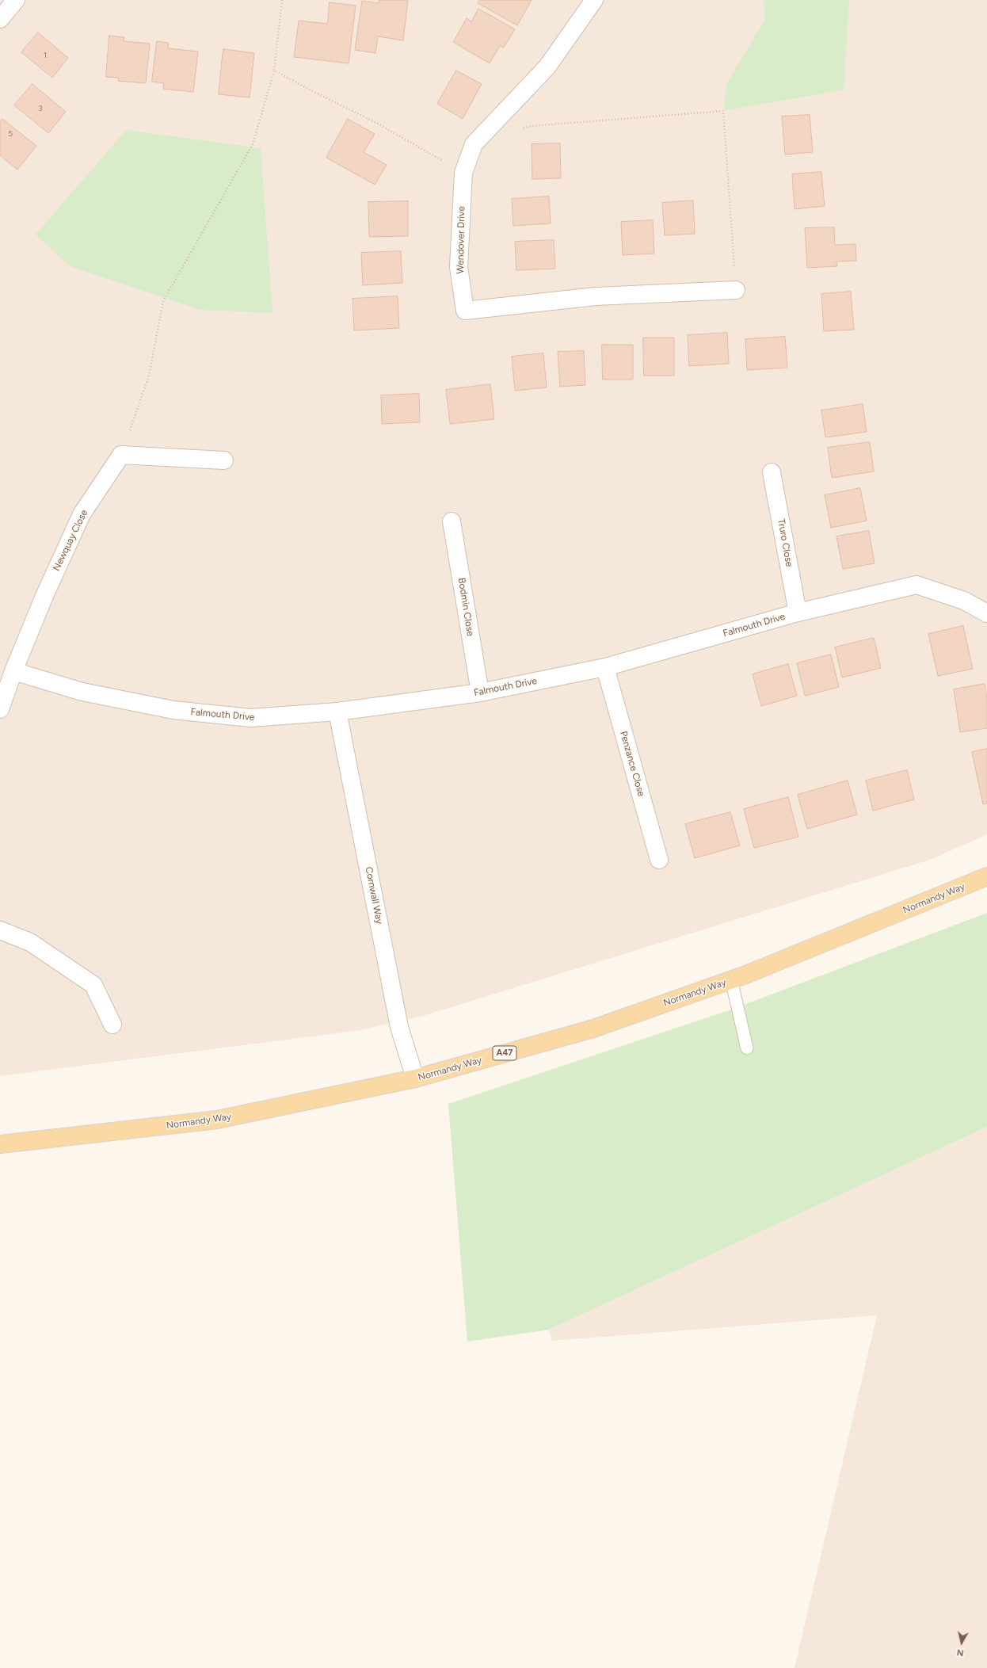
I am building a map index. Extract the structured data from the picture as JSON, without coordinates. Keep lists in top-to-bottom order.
{
  "streets": {
    "main road": ["Normandy Way", "A47"],
    "street": [
      "Wendover Drive",
      "Newquay Close",
      "Truro Close",
      "Bodmin Close",
      "Falmouth Drive",
      "Penzance Close",
      "Cornwall Way"
    ]
  },
  "crossings": [
    ["Newquay Close", "Falmouth Drive"],
    ["Truro Close", "Falmouth Drive"],
    ["Bodmin Close", "Falmouth Drive"],
    ["Falmouth Drive", "Penzance Close"],
    ["Falmouth Drive", "Cornwall Way"],
    ["Cornwall Way", "Normandy Way"]
  ],
  "house_numbers": ["1", "3", "5"],
  "north": "bottom"
}
